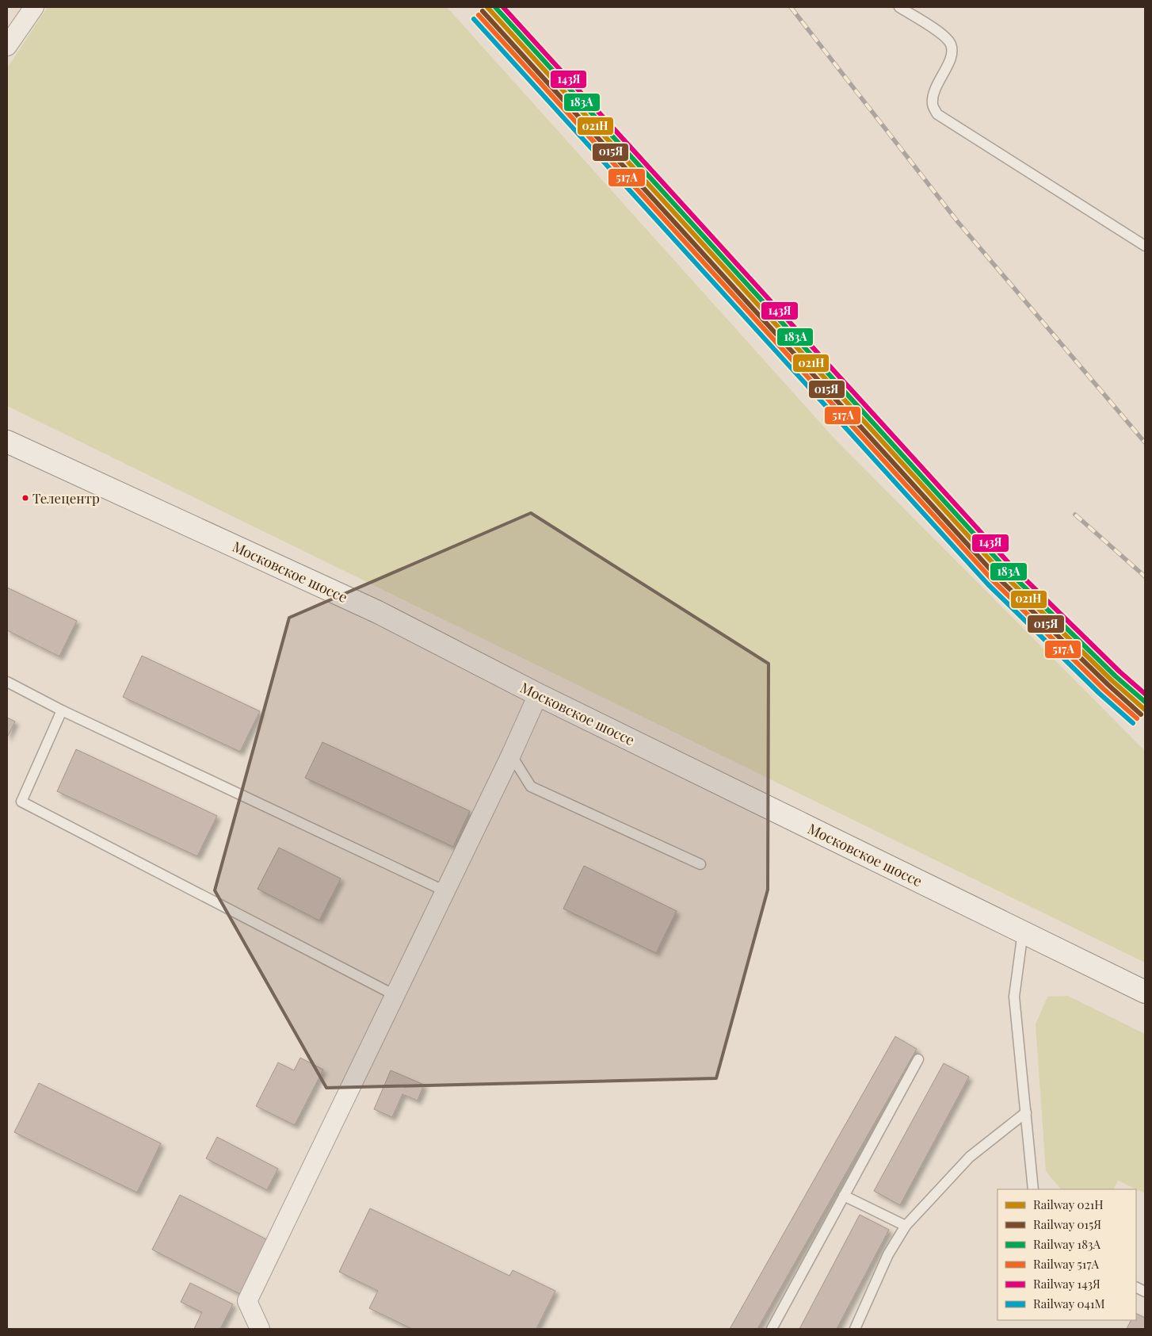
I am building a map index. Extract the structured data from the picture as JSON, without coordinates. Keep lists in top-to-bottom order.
{
  "streets": {
    "main road": ["Московское шоссе"]
  },
  "places": ["Телецентр"],
  "lines": [
    "rail line 021Н",
    "rail line 183А",
    "rail line 143Я",
    "rail line 015Я",
    "rail line 517А",
    "rail line 041М"
  ],
  "legend": [
    "Railway 021Н",
    "Railway 015Я",
    "Railway 183А",
    "Railway 517А",
    "Railway 143Я",
    "Railway 041М"
  ]
}
